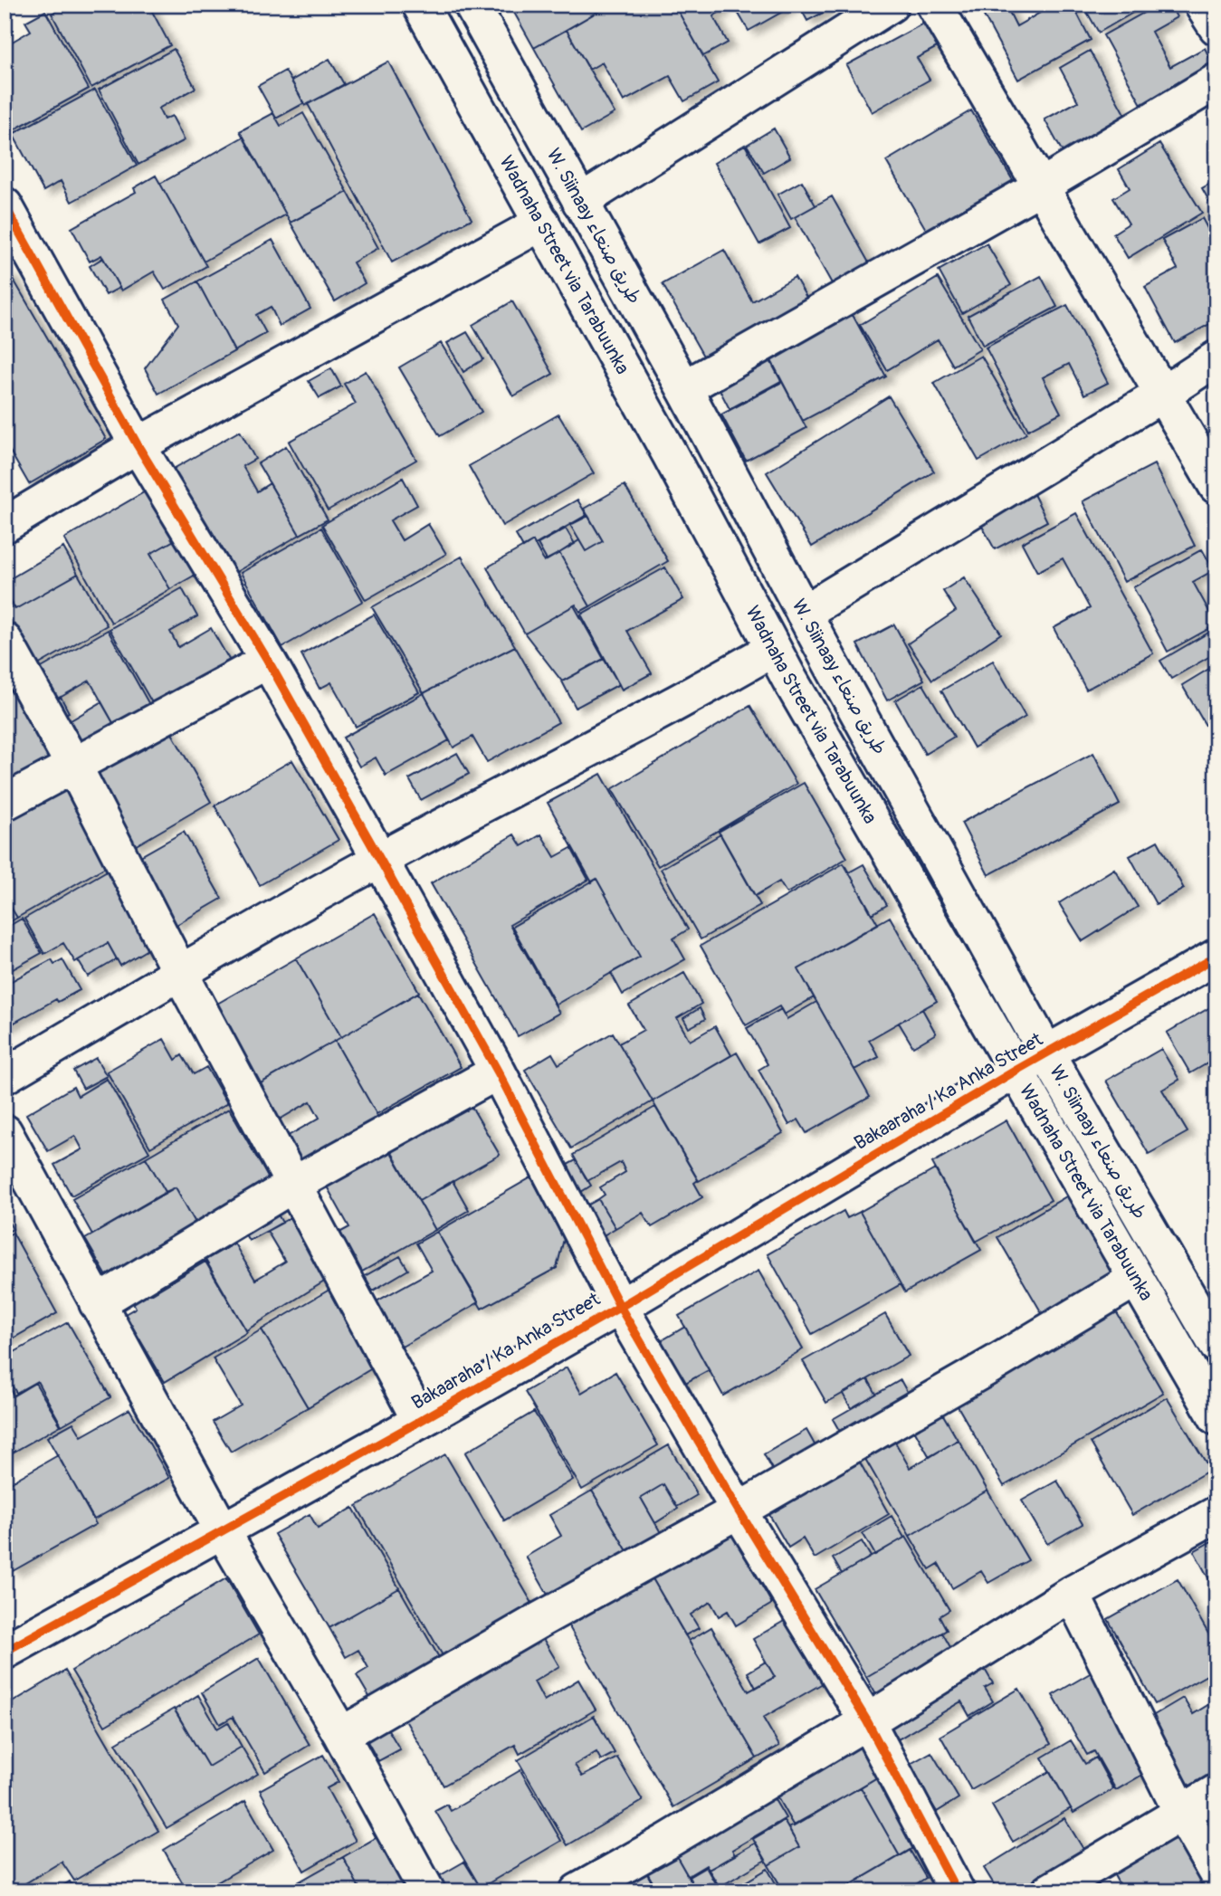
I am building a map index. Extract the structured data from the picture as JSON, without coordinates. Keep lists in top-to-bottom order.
{
  "streets": {
    "street": ["W. Siinaay طريق صنعاء", "Wadnaha Street via Tarabuunka", "Bakaaraha / Ka Anka Street"]
  },
  "crossings": [
    ["W. Siinaay طريق صنعاء", "Bakaaraha / Ka Anka Street"],
    ["Wadnaha Street via Tarabuunka", "Bakaaraha / Ka Anka Street"]
  ]
}
